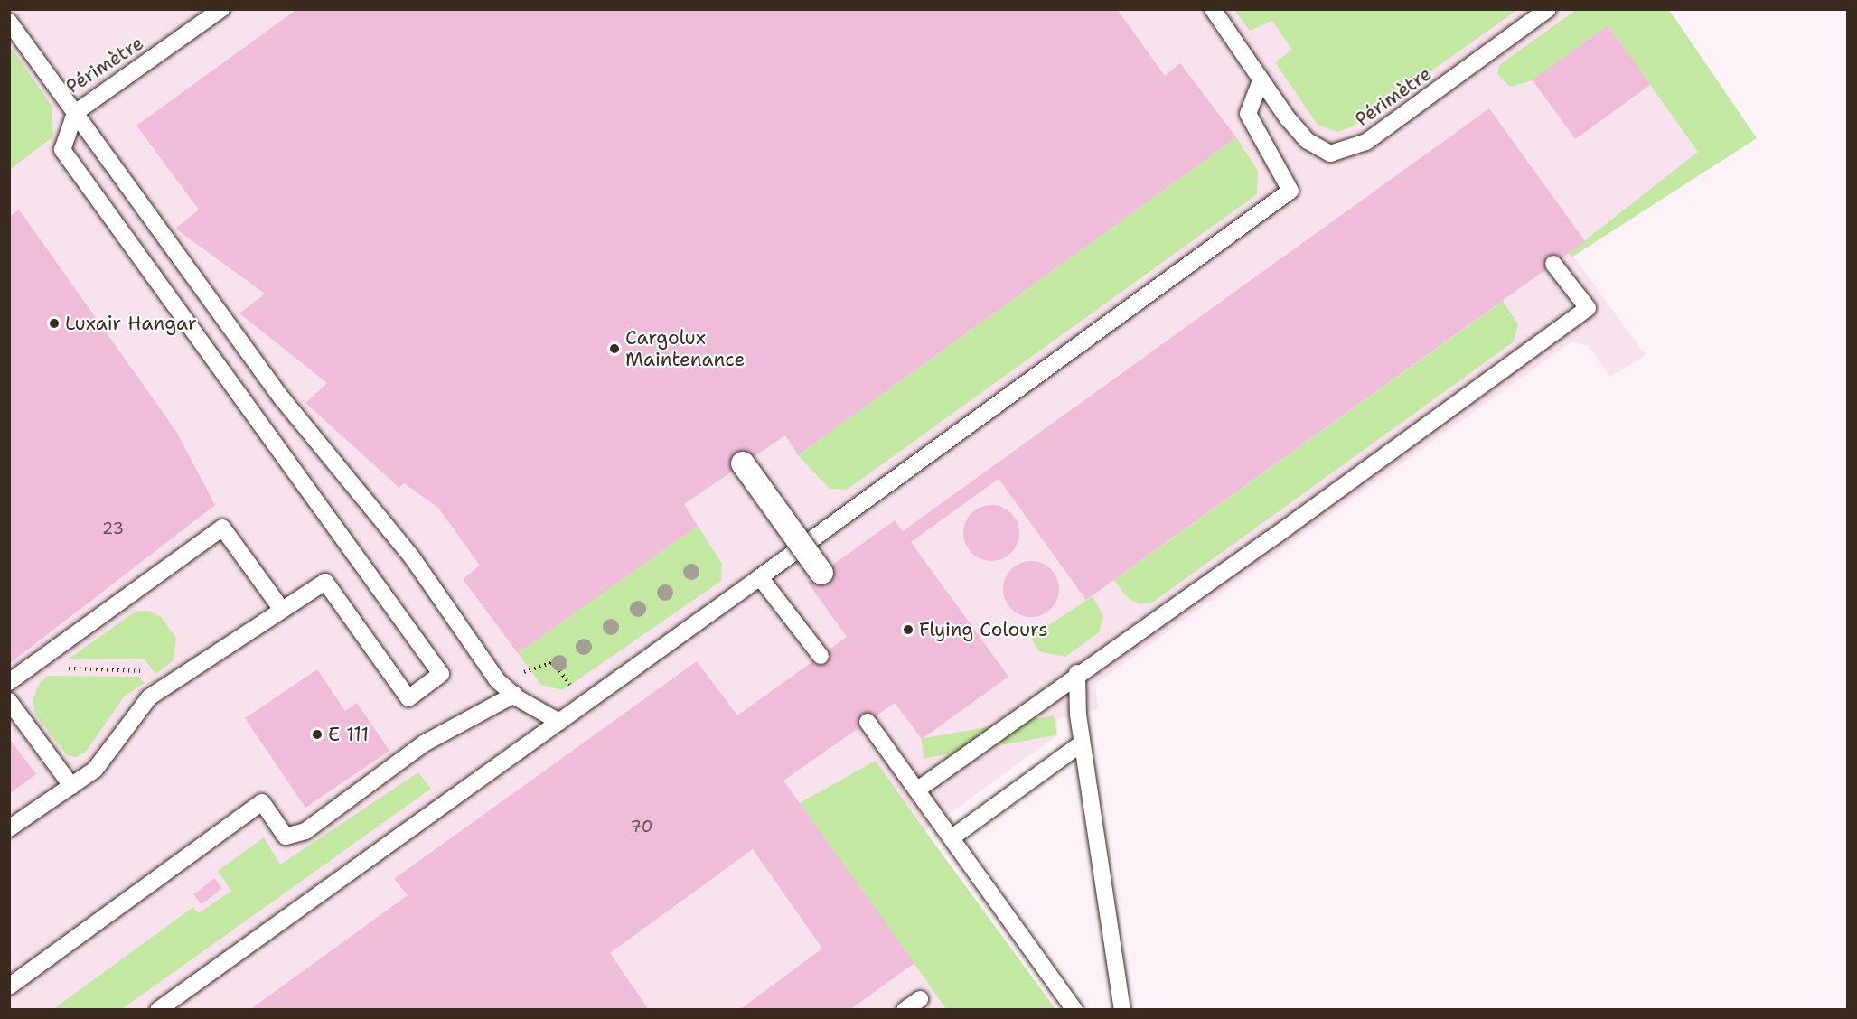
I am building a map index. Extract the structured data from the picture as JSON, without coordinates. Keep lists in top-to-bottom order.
{
  "streets": {
    "lane": ["Périmètre"]
  },
  "places": [
    "Luxair Hangar",
    "Cargolux Maintenance",
    "Flying Colours",
    "E 111"
  ],
  "house_numbers": ["23", "70"]
}
